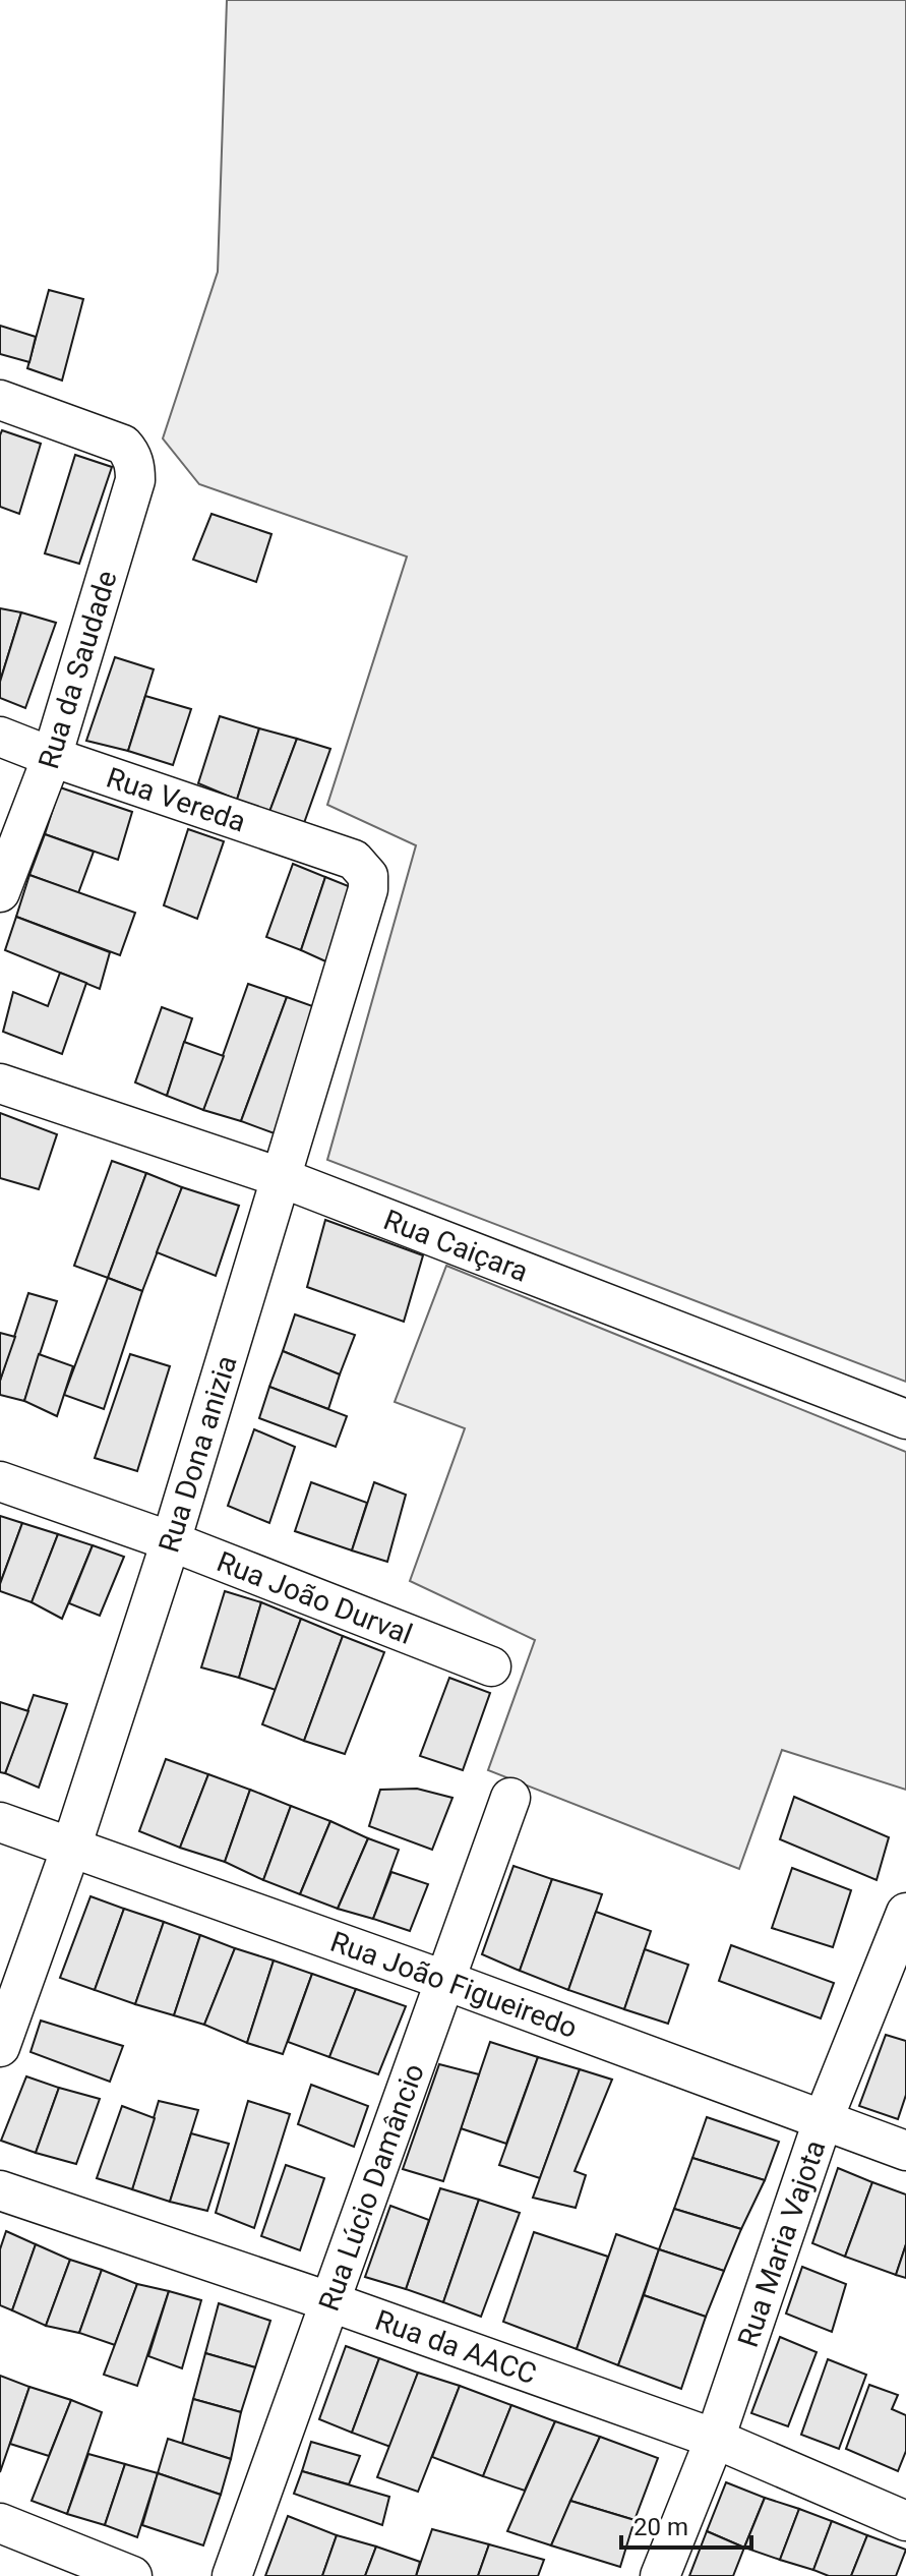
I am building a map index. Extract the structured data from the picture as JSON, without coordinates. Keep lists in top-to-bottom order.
{
  "streets": {
    "street": [
      "Rua da Saudade",
      "Rua Vereda",
      "Rua Caiçara",
      "Rua Dona anizia",
      "Rua João Durval",
      "Rua João Figueiredo",
      "Rua Lúcio Damâncio",
      "Rua Maria Vajota",
      "Rua da AACC"
    ]
  },
  "crossings": [
    ["Rua da Saudade", "Rua Vereda"],
    ["Rua Vereda", "Rua Dona anizia"],
    ["Rua Caiçara", "Rua Dona anizia"],
    ["Rua Dona anizia", "Rua João Durval"],
    ["Rua Dona anizia", "Rua João Figueiredo"],
    ["Rua João Figueiredo", "Rua Lúcio Damâncio"],
    ["Rua João Figueiredo", "Rua Maria Vajota"],
    ["Rua Lúcio Damâncio", "Rua da AACC"],
    ["Rua Maria Vajota", "Rua da AACC"]
  ],
  "scale_bar": "20 m"
}
